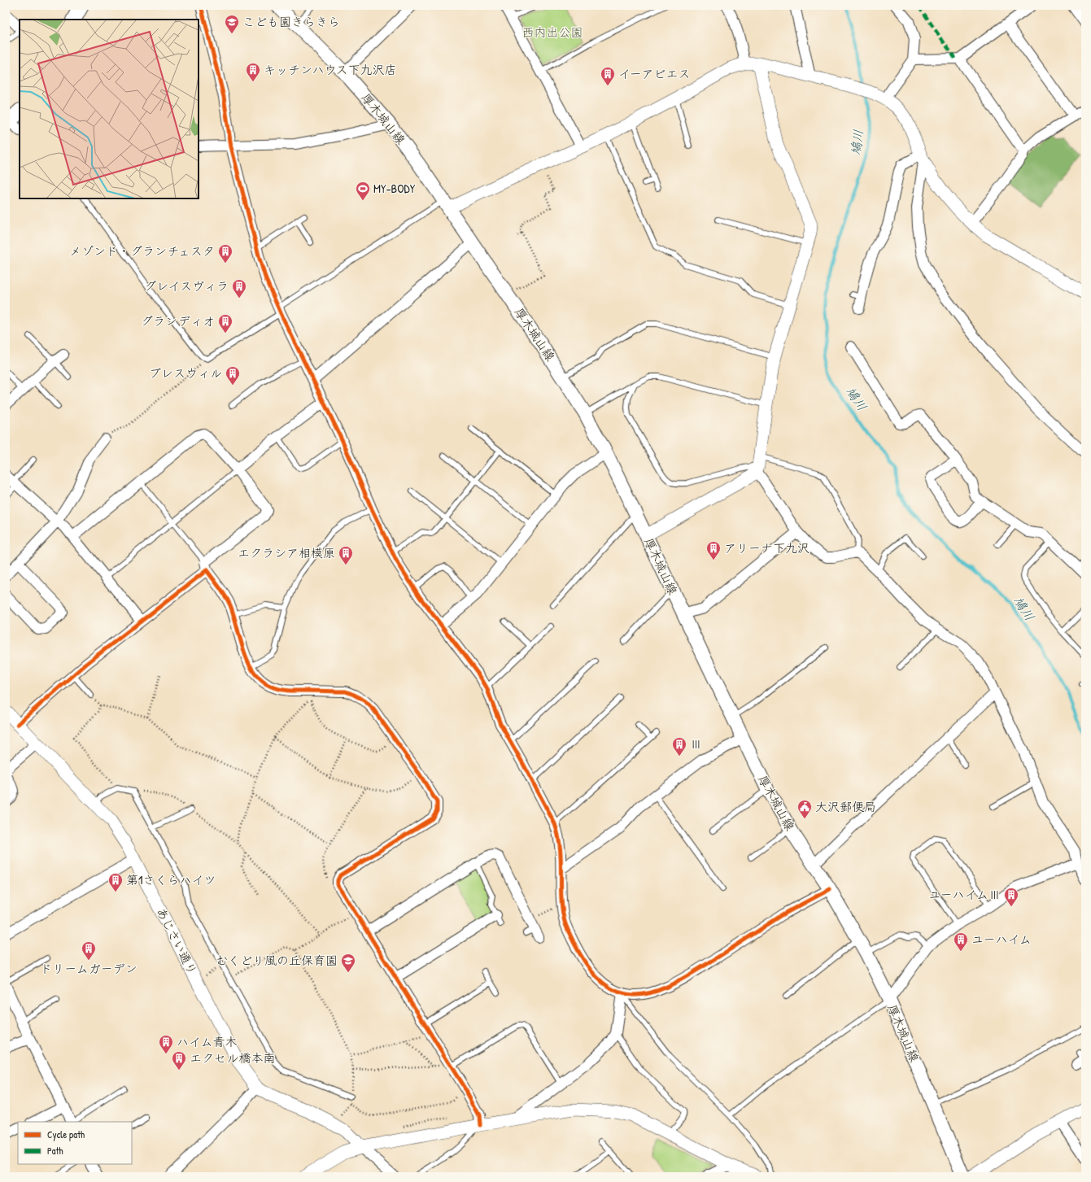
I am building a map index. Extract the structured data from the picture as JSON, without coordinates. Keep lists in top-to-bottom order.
{
  "streets": {
    "main road": ["厚木城山線"],
    "street": ["あじさい通り"]
  },
  "water": ["鳩川"],
  "parks": ["西内出公園"],
  "places": {
    "school or university": ["こども園きらきら", "むくどり風の丘保育園"],
    "building": [
      "キッチンハウス下九沢店",
      "イーアビエス",
      "メゾンド・グランチェスタ",
      "グレイスヴィラ",
      "グランディオ",
      "ブレスウィル",
      "アリーナ下九沢",
      "エクラシア相模原",
      "Ⅲ",
      "第1さくらハイツ",
      "ユーハイムⅢ",
      "ユーハイム",
      "ドリームガーデン",
      "ハイム青木",
      "エクセル橋本南"
    ],
    "sports": ["MY-BODY"],
    "public building": ["大沢郵便局"]
  },
  "legend": ["Cycle path", "Path"]
}
